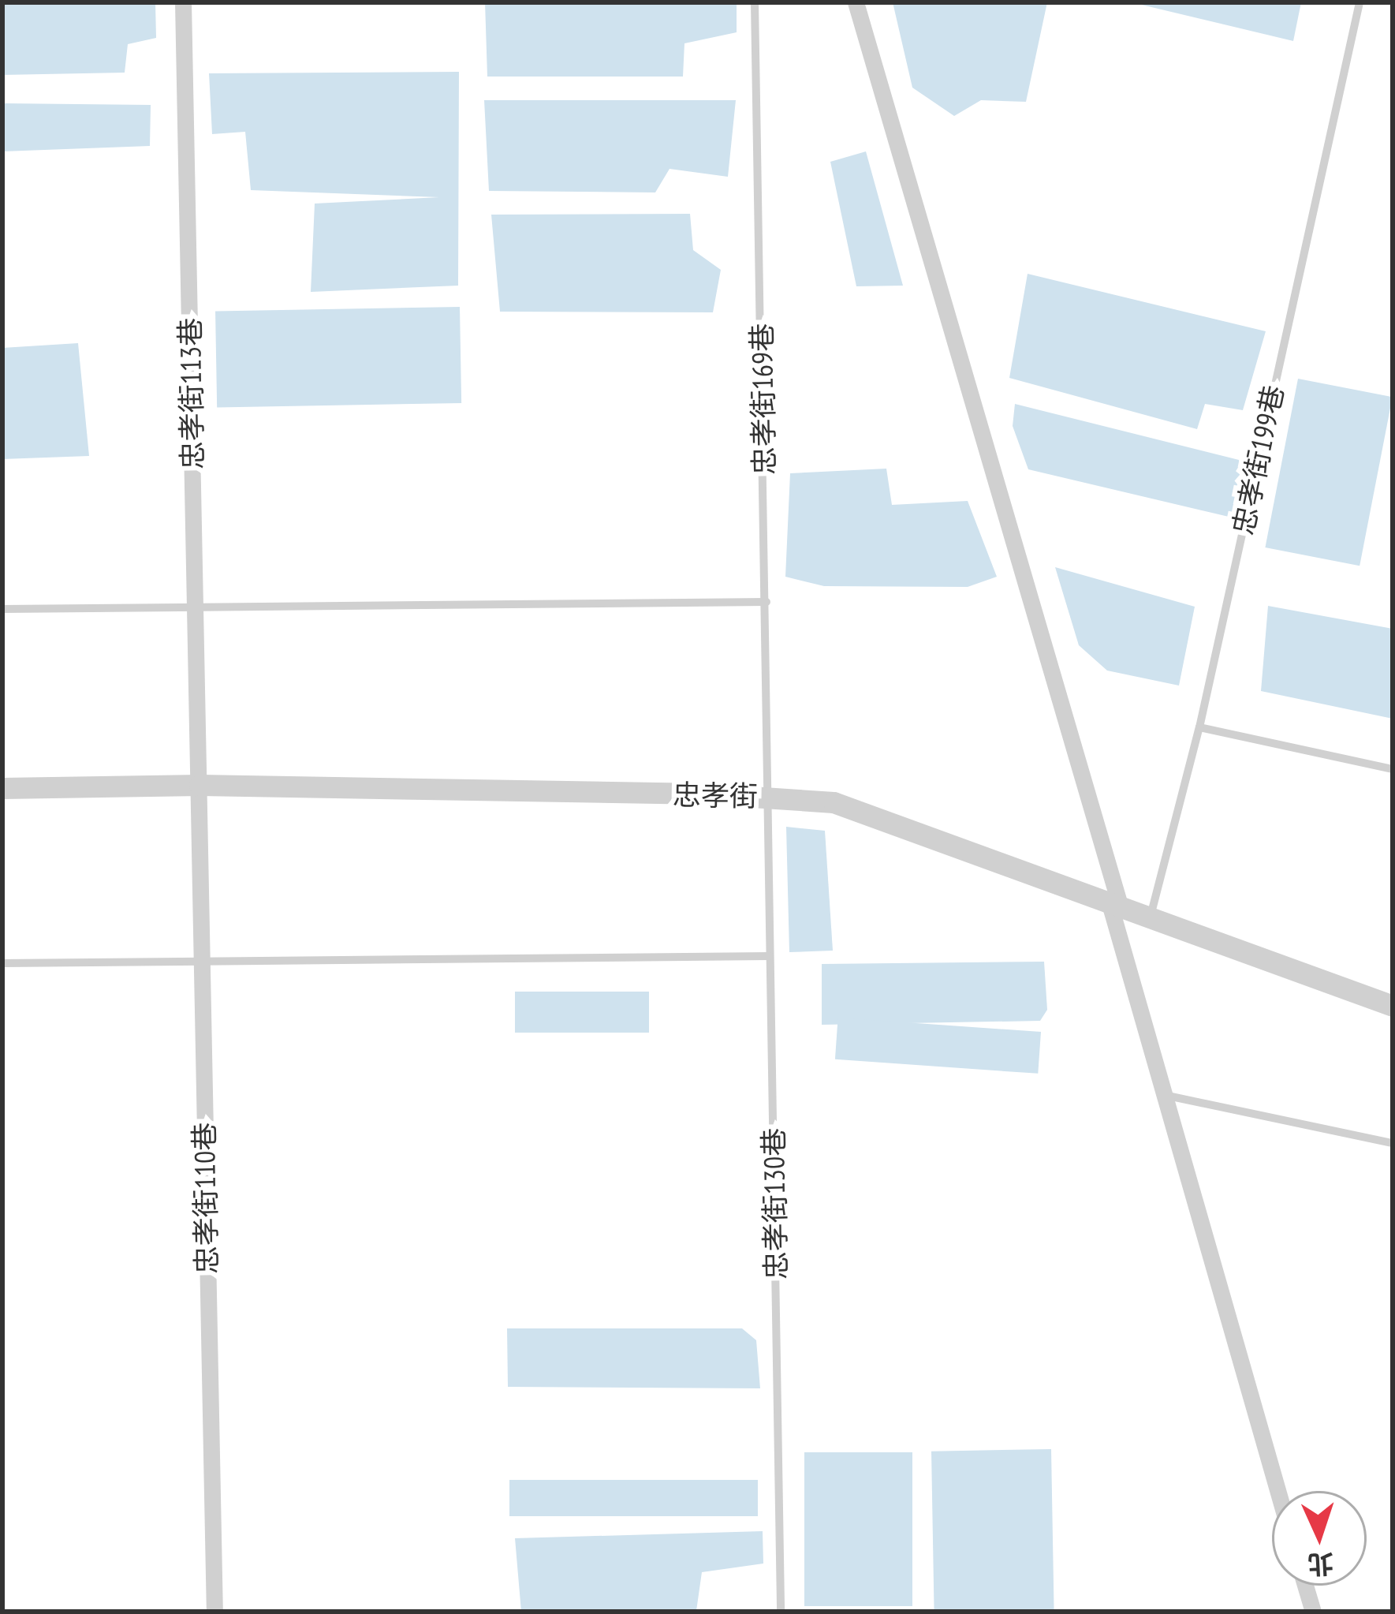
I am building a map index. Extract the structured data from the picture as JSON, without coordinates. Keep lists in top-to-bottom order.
{
  "streets": {
    "street": ["忠孝街113巷", "忠孝街", "忠孝街110巷"],
    "lane": ["忠孝街169巷", "忠孝街199巷", "忠孝街130巷"]
  },
  "crossings": [
    ["忠孝街113巷", "忠孝街"],
    ["忠孝街113巷", "忠孝街110巷"],
    ["忠孝街169巷", "忠孝街"],
    ["忠孝街169巷", "忠孝街130巷"],
    ["忠孝街199巷", "忠孝街"],
    ["忠孝街", "忠孝街110巷"],
    ["忠孝街", "忠孝街130巷"]
  ],
  "north": "bottom"
}
